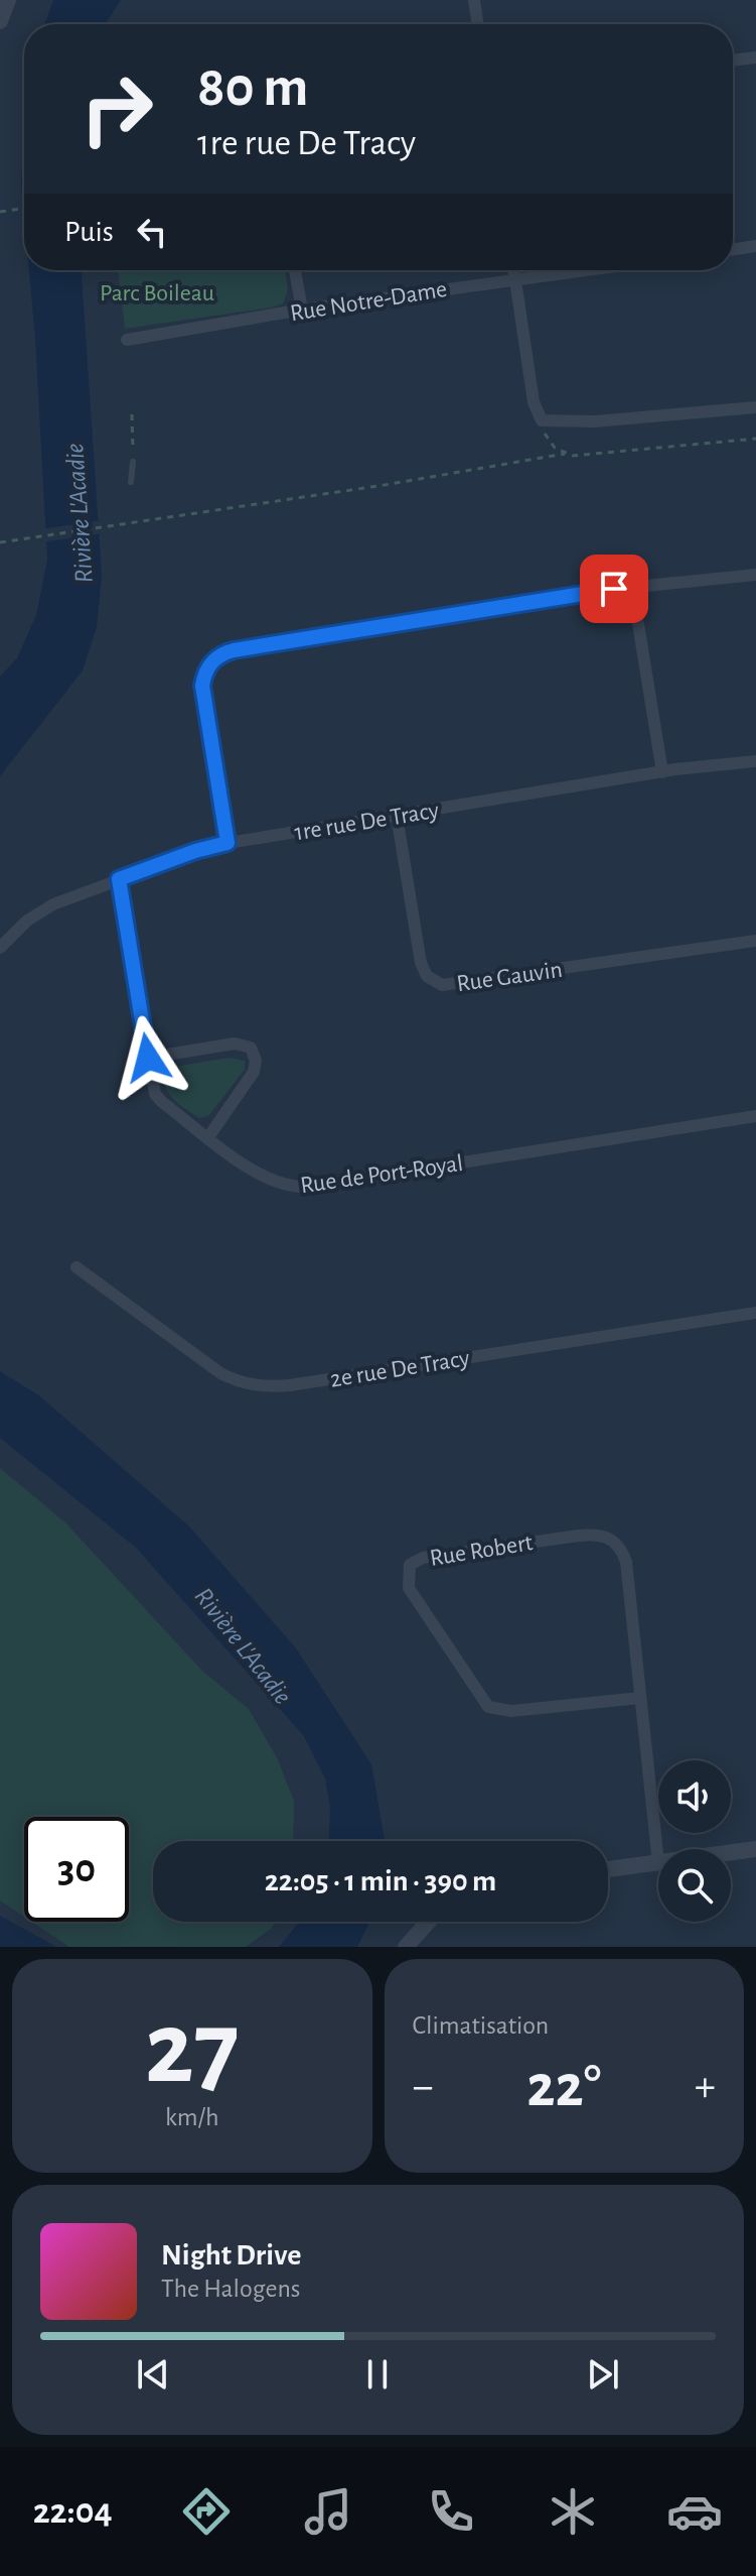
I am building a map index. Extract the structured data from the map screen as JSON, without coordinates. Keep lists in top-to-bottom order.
{
  "streets": {
    "street": [
      "Rue Notre-Dame",
      "1re rue De Tracy",
      "Rue Gauvin",
      "Rue de Port-Royal",
      "2e rue De Tracy",
      "Rue Robert"
    ]
  },
  "crossings": [
    ["1re rue De Tracy", "Rue Gauvin"],
    ["1re rue De Tracy", "Rue de Port-Royal"]
  ],
  "water": ["Rivière L'Acadie"],
  "parks": ["Parc Boileau"],
  "page": {
    "turn": ["80 m", "1re rue De Tracy"],
    "then": "Puis",
    "limit": "30",
    "trip": "22:05 · 1 min · 390 m",
    "tile": [
      ["27", "km/h"],
      "Climatisation"
    ],
    "heat": ["−", "22°", "+"],
    "song": ["Night Drive", "The Halogens"],
    "tabs": "22:04"
  }
}
